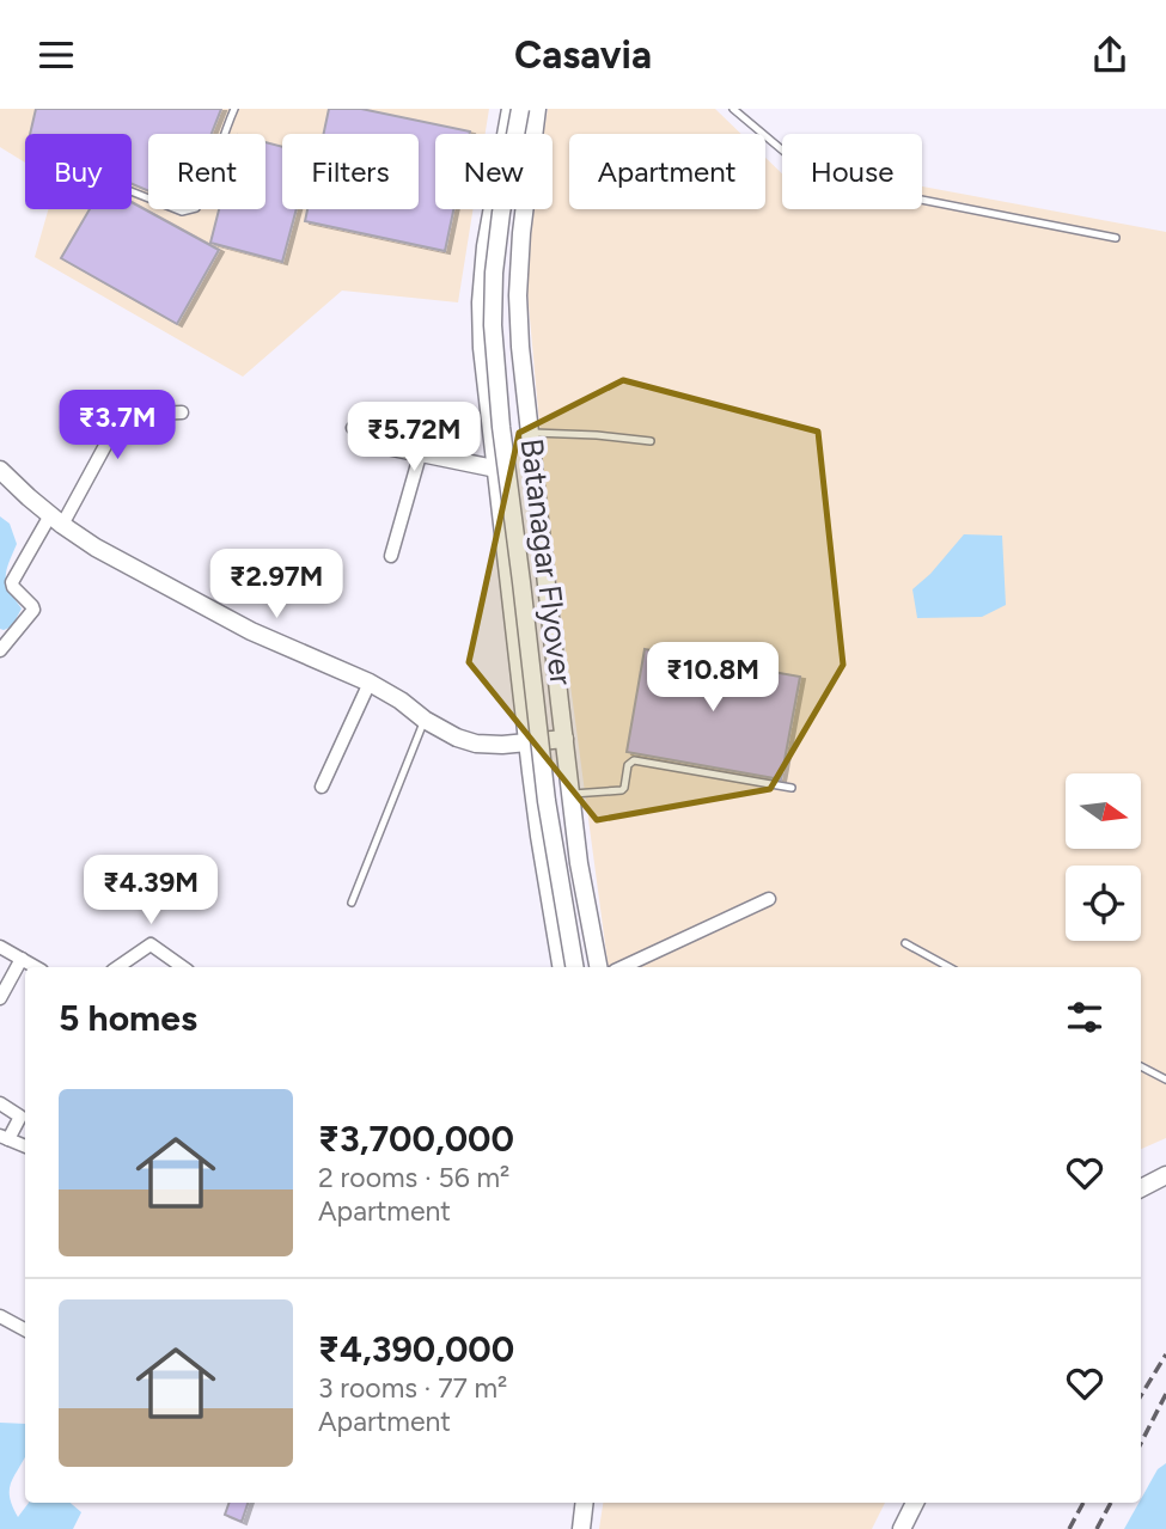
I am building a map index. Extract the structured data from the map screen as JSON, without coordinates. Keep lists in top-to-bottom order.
{
  "streets": {
    "street": ["Batanagar Flyover"]
  },
  "north": "right",
  "page": {
    "header": "Casavia",
    "chip": [
      "Buy",
      "Rent",
      "Filters",
      "New",
      "Apartment",
      "House"
    ],
    "price": [
      "₹3.7M",
      "₹5.72M",
      "₹2.97M",
      "₹10.8M",
      "₹4.39M"
    ],
    "heading": "5 homes",
    "list": [
      {
        "name": "₹3,700,000",
        "note": "2 rooms · 56 m² · Apartment"
      },
      {
        "name": "₹4,390,000",
        "note": "3 rooms · 77 m² · Apartment"
      }
    ]
  }
}
